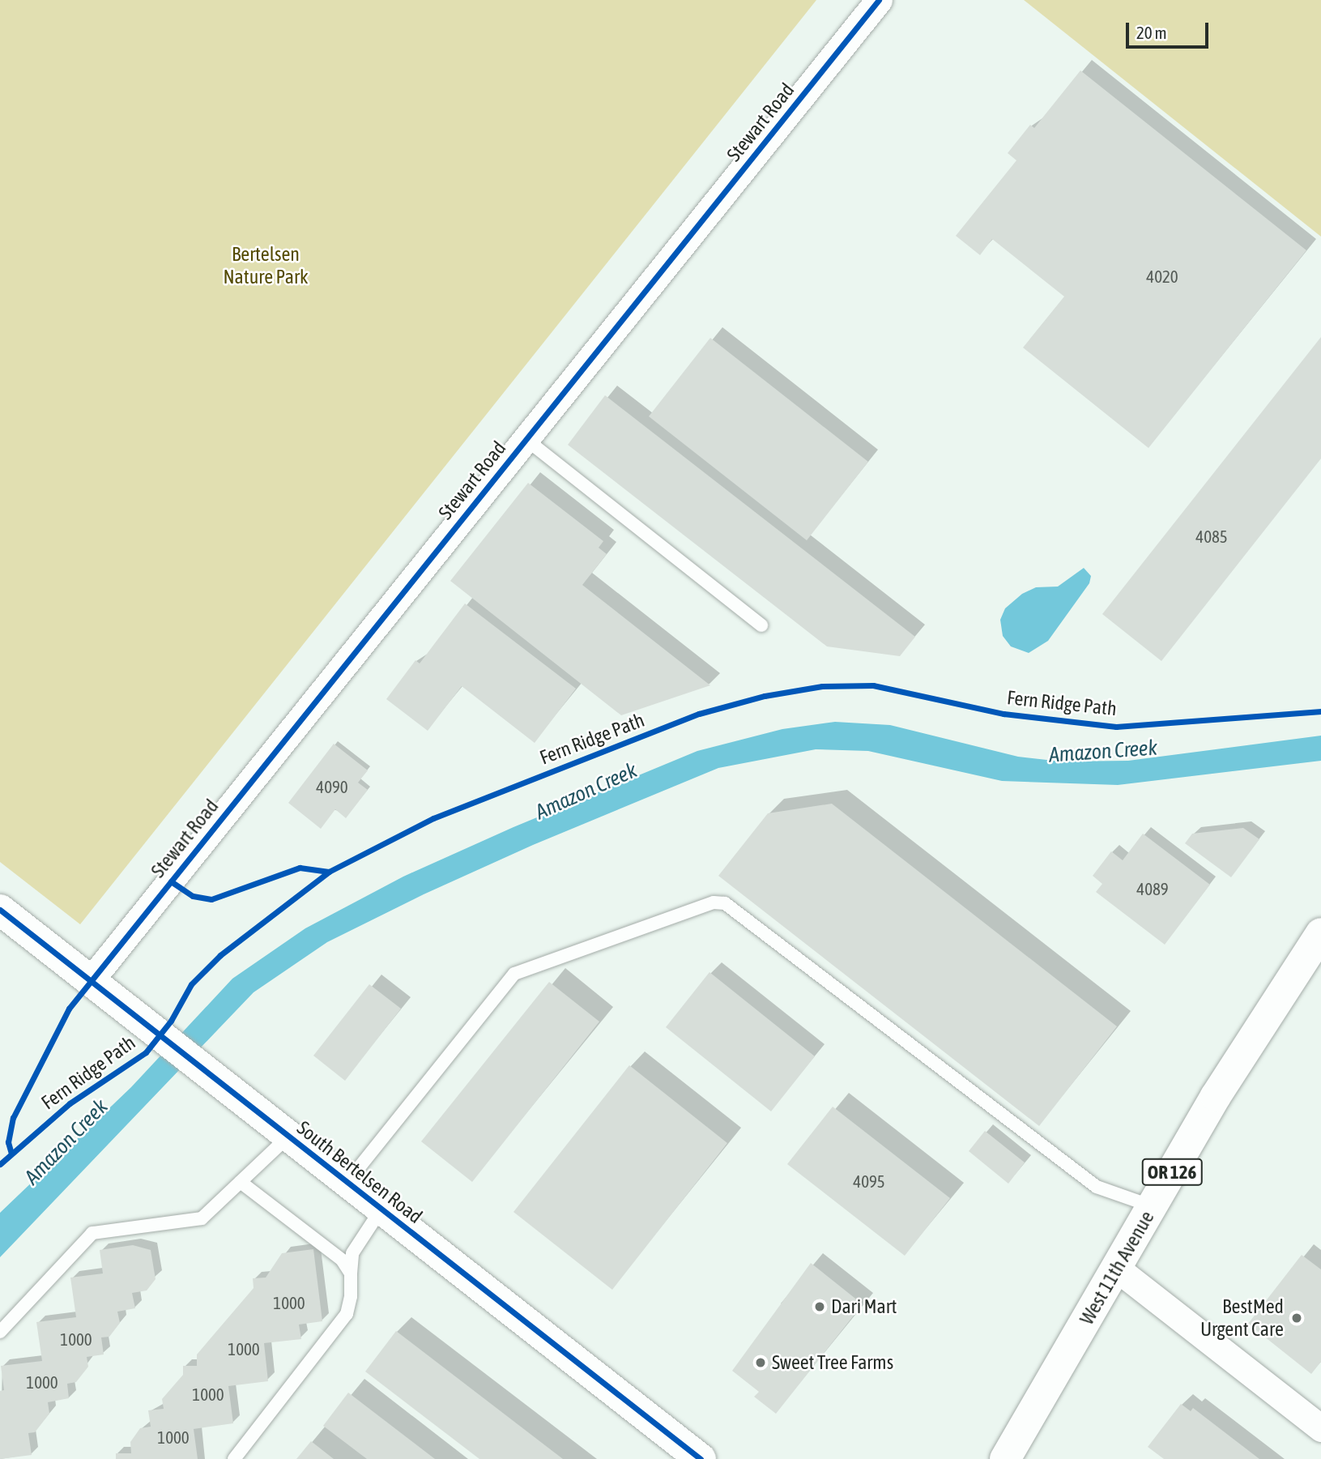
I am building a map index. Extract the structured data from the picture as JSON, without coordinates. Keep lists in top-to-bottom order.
{
  "streets": {
    "street": [
      "Stewart Road",
      "South Bertelsen Road",
      "OR 126",
      "West 11th Avenue"
    ],
    "cycle path": ["Fern Ridge Path"]
  },
  "crossings": [
    ["Stewart Road", "South Bertelsen Road"]
  ],
  "water": ["Amazon Creek"],
  "parks": ["Bertelsen Nature Park"],
  "places": ["Dari Mart", "BestMed Urgent Care", "Sweet Tree Farms"],
  "house_numbers": [
    "4020",
    "4085",
    "4090",
    "4089",
    "4095",
    "1000",
    "1000",
    "1000",
    "1000",
    "1000",
    "1000"
  ],
  "scale_bar": "20 m"
}
